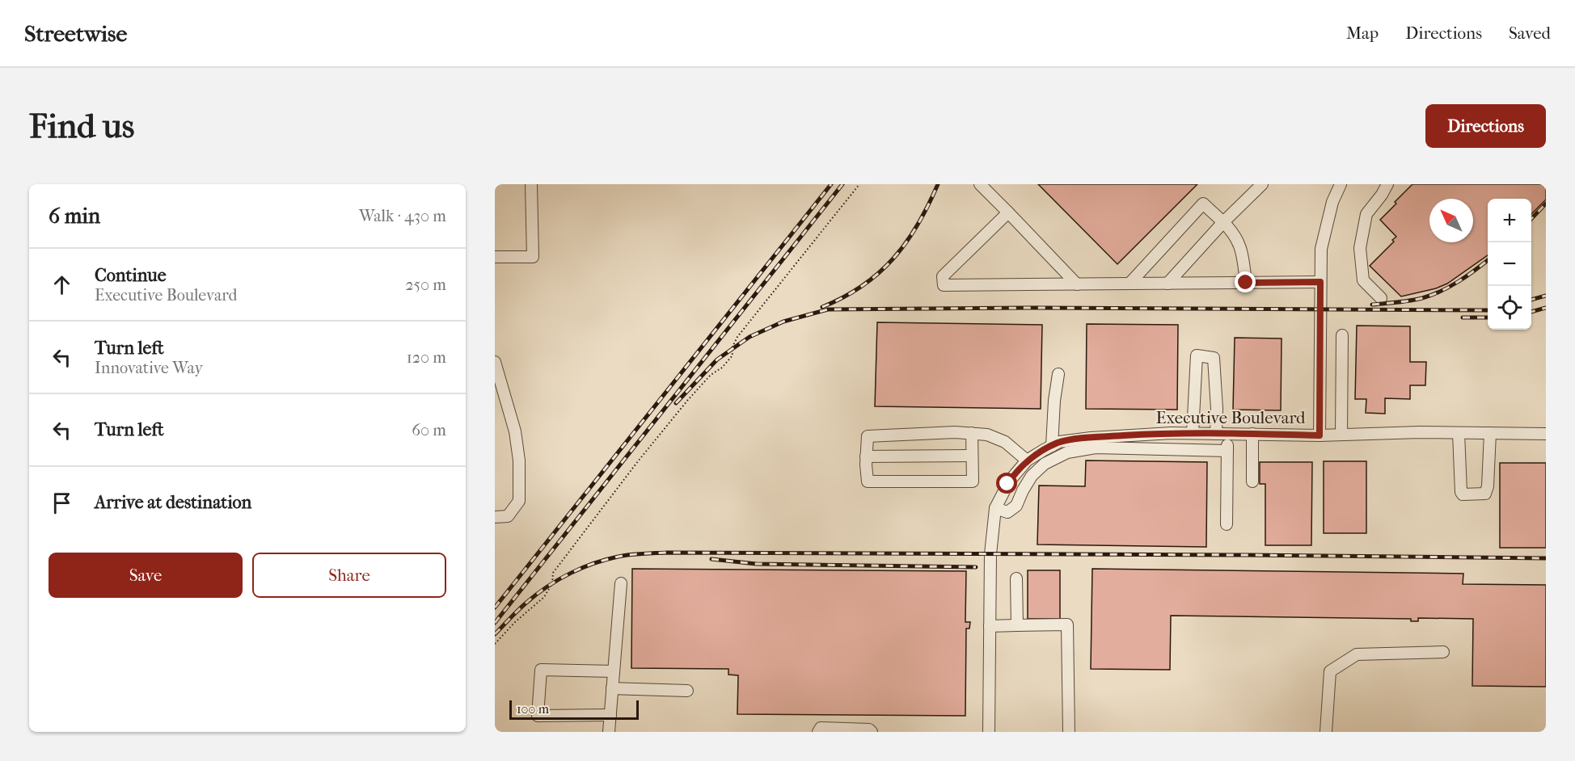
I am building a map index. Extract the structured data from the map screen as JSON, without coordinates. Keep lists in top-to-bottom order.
{
  "streets": {
    "street": ["Executive Boulevard"]
  },
  "scale_bar": "100 m",
  "north": "top left",
  "page": {
    "header": "Streetwise",
    "nav": ["Map", "Directions", "Saved"],
    "buttons": [
      "Directions",
      ["Save", "Share"]
    ],
    "title": "Find us",
    "heading": ["6 min", "Walk · 430 m"],
    "map_buttons": ["+", "−"],
    "list": [
      ["Continue", "Executive Boulevard", "250 m"],
      ["Turn left", "Innovative Way", "120 m"],
      ["Turn left", "60 m"],
      "Arrive at destination"
    ],
    "scale": "100 m"
  }
}
